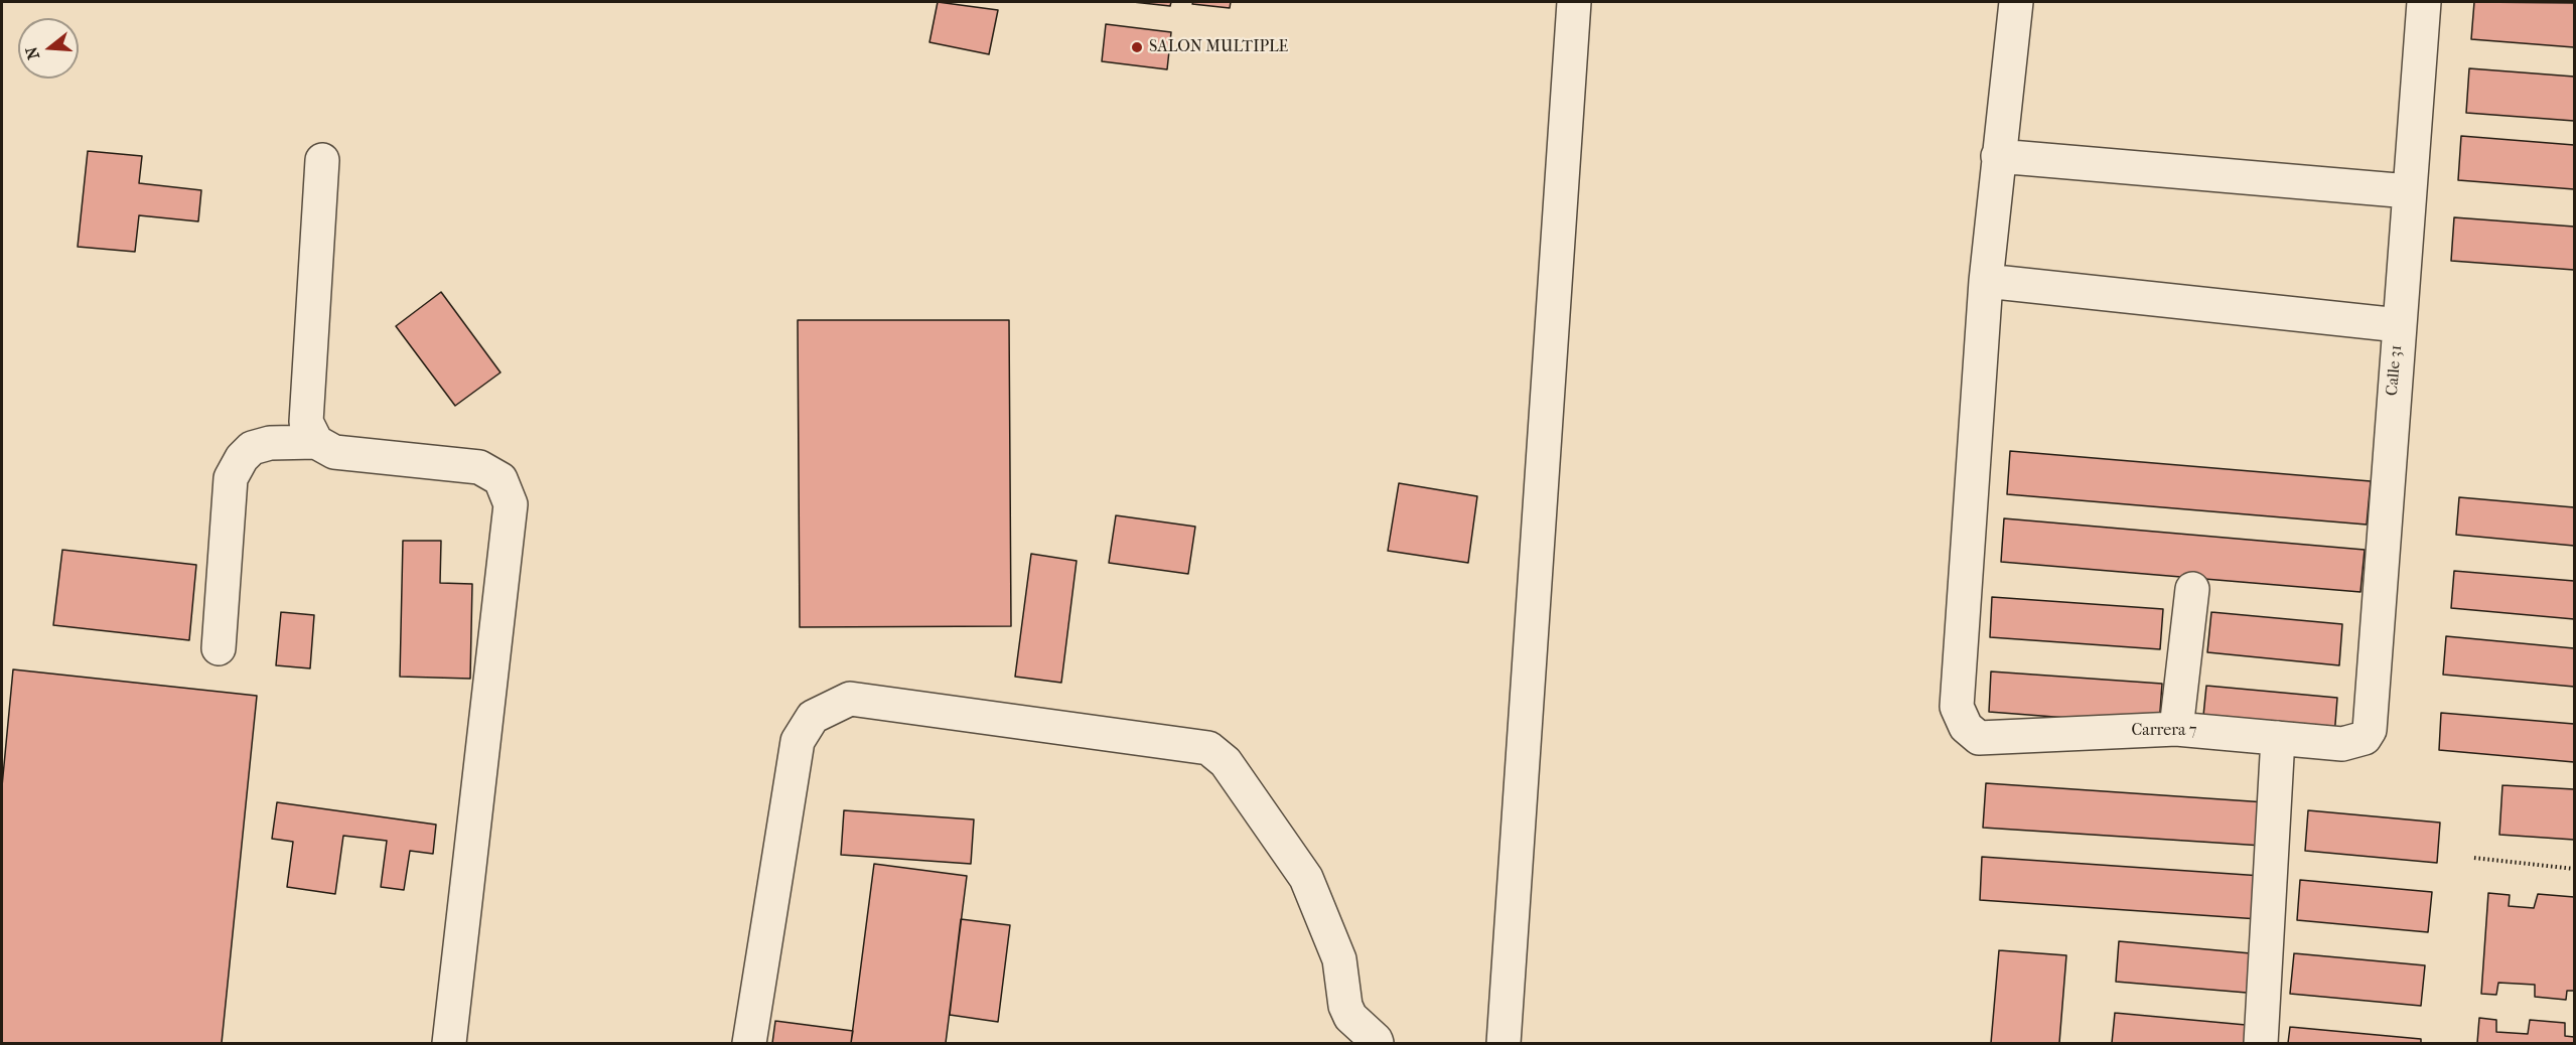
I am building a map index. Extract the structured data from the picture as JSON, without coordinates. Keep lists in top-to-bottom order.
{
  "streets": {
    "street": ["Calle 31", "Carrera 7"]
  },
  "crossings": [
    ["Calle 31", "Carrera 7"]
  ],
  "places": ["SALON MULTIPLE"],
  "north": "left"
}
